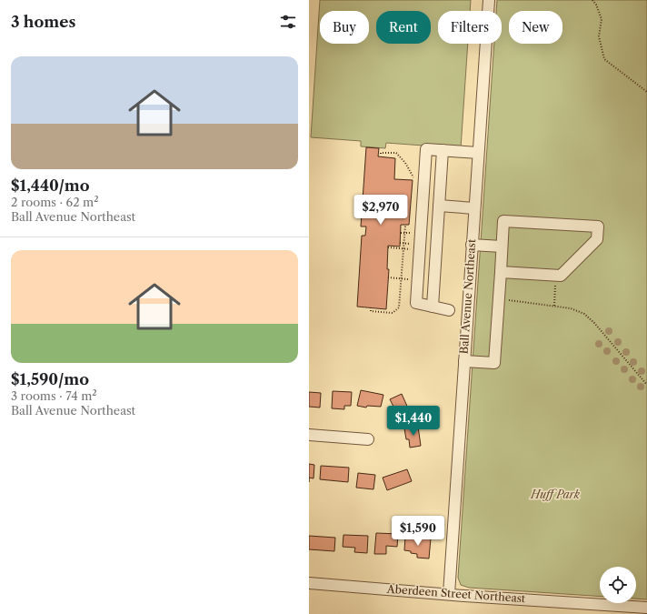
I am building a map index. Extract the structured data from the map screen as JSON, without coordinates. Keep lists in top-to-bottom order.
{
  "streets": {
    "street": ["Ball Avenue Northeast", "Aberdeen Street Northeast"]
  },
  "crossings": [
    ["Ball Avenue Northeast", "Aberdeen Street Northeast"]
  ],
  "parks": ["Huff Park"],
  "page": {
    "heading": "3 homes",
    "chip": [
      "Buy",
      "Rent",
      "Filters",
      "New"
    ],
    "list": [
      {
        "name": "$1,440/mo",
        "note": "2 rooms · 62 m² · Ball Avenue Northeast"
      },
      {
        "name": "$1,590/mo",
        "note": "3 rooms · 74 m² · Ball Avenue Northeast"
      }
    ],
    "price": ["$2,970", "$1,440", "$1,590"]
  }
}
